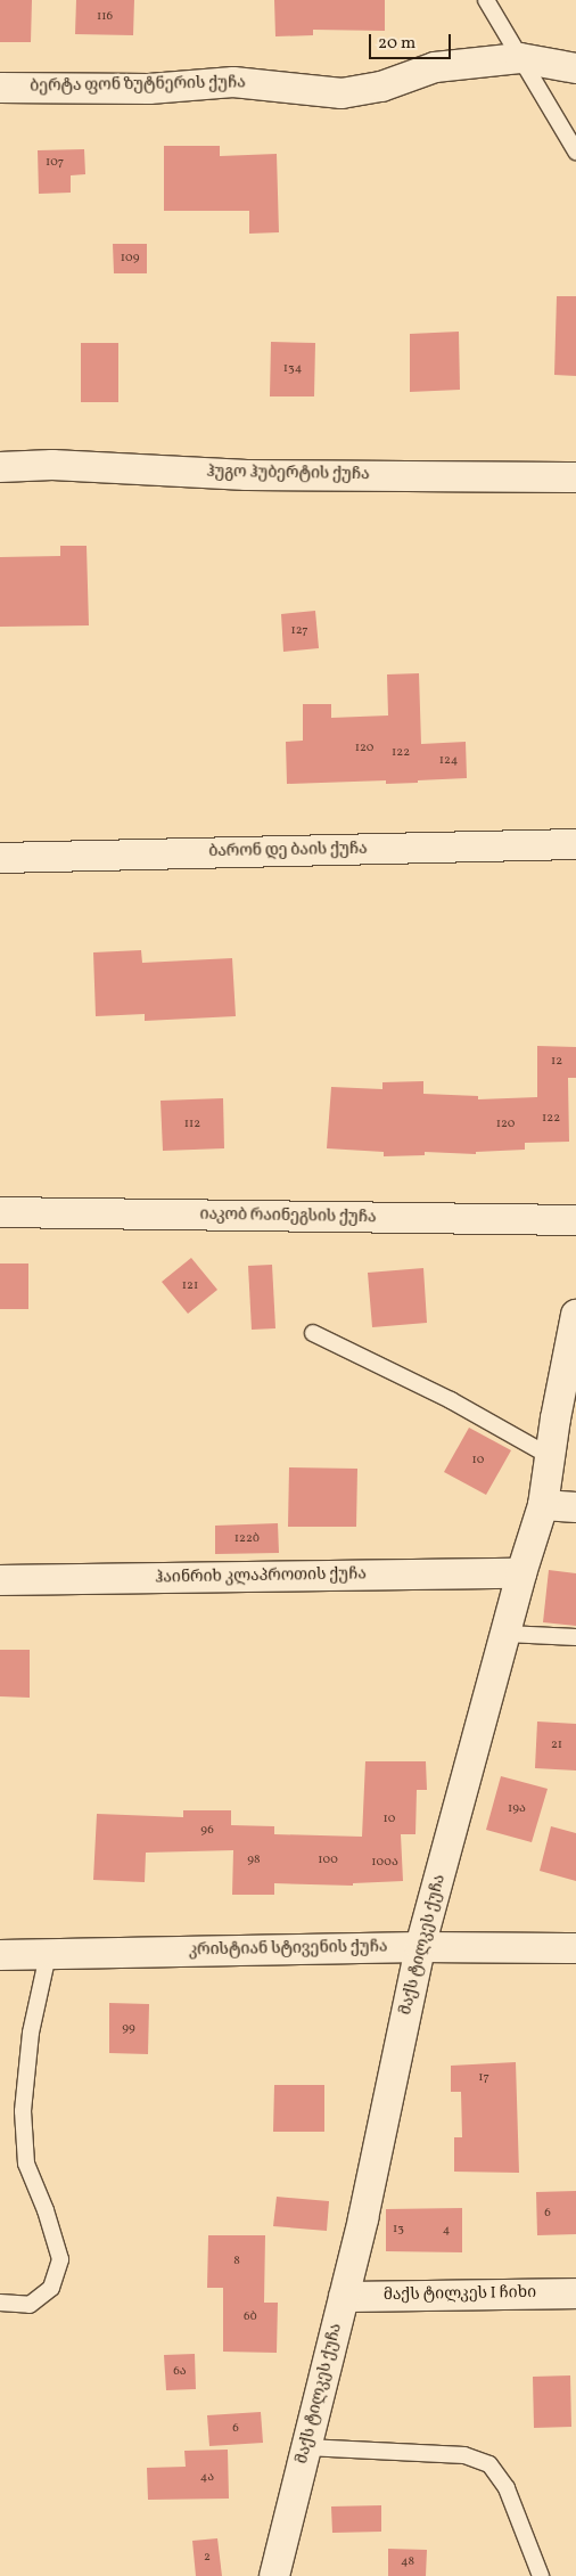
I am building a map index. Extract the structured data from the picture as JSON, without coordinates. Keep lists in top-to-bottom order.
{
  "streets": {
    "street": [
      "ბერტა ფონ ზუტნერის ქუჩა",
      "ჰუგო ჰუბერტის ქუჩა",
      "ბარონ დე ბაის ქუჩა",
      "იაკობ რაინეგსის ქუჩა",
      "ჰაინრიხ კლაპროთის ქუჩა",
      "მაქს ტილკეს ქუჩა",
      "კრისტიან სტივენის ქუჩა",
      "მაქს ტილკეს I ჩიხი"
    ]
  },
  "crossings": [
    ["ჰაინრიხ კლაპროთის ქუჩა", "მაქს ტილკეს ქუჩა"],
    ["მაქს ტილკეს ქუჩა", "კრისტიან სტივენის ქუჩა"],
    ["მაქს ტილკეს ქუჩა", "მაქს ტილკეს I ჩიხი"]
  ],
  "house_numbers": [
    "116",
    "107",
    "109",
    "134",
    "127",
    "120",
    "122",
    "124",
    "12",
    "122",
    "112",
    "120",
    "121",
    "10",
    "122ბ",
    "21",
    "19ა",
    "10",
    "96",
    "98",
    "100",
    "100ა",
    "99",
    "17",
    "6",
    "13",
    "4",
    "8",
    "6ბ",
    "6ა",
    "6",
    "4ა",
    "2",
    "48"
  ],
  "scale_bar": "20 m"
}
